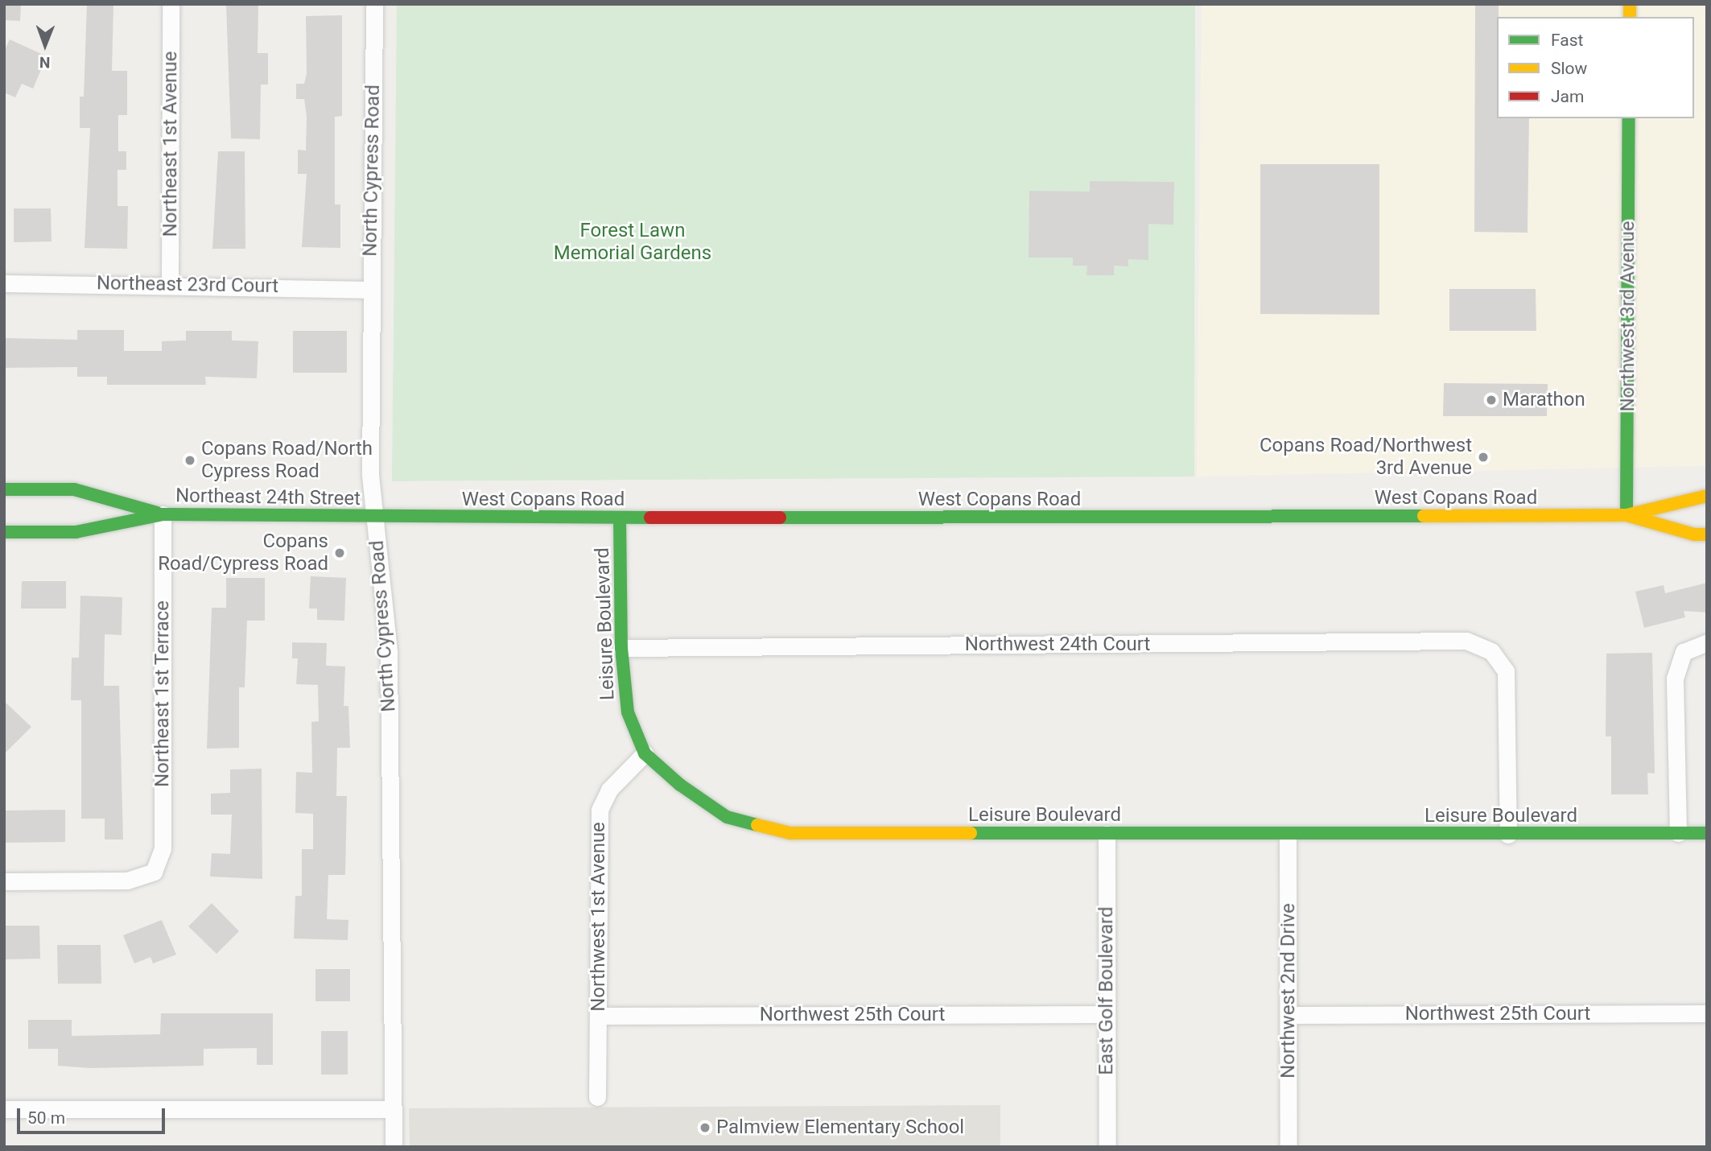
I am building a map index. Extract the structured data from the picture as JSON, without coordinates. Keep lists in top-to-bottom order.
{
  "streets": {
    "main road": [
      "Northwest 3rd Avenue",
      "Northeast 24th Street",
      "West Copans Road",
      "Leisure Boulevard"
    ],
    "street": [
      "Northeast 1st Avenue",
      "North Cypress Road",
      "Northeast 23rd Court",
      "Northwest 24th Court",
      "Northeast 1st Terrace",
      "Northwest 1st Avenue",
      "East Golf Boulevard",
      "Northwest 2nd Drive",
      "Northwest 25th Court"
    ]
  },
  "crossings": [
    ["Northeast 1st Avenue", "Northeast 23rd Court"],
    ["North Cypress Road", "Northeast 23rd Court"],
    ["North Cypress Road", "Northeast 24th Street"],
    ["North Cypress Road", "West Copans Road"],
    ["Northwest 3rd Avenue", "West Copans Road"],
    ["Northeast 24th Street", "West Copans Road"],
    ["Northeast 24th Street", "Northeast 1st Terrace"],
    ["West Copans Road", "Leisure Boulevard"],
    ["Leisure Boulevard", "Northwest 24th Court"],
    ["Leisure Boulevard", "Northwest 1st Avenue"],
    ["Leisure Boulevard", "East Golf Boulevard"],
    ["Leisure Boulevard", "Northwest 2nd Drive"],
    ["Northwest 1st Avenue", "Northwest 25th Court"],
    ["East Golf Boulevard", "Northwest 25th Court"],
    ["Northwest 2nd Drive", "Northwest 25th Court"]
  ],
  "parks": ["Forest Lawn Memorial Gardens"],
  "places": [
    "Marathon",
    "Copans Road/Northwest 3rd Avenue",
    "Copans Road/North Cypress Road",
    "Copans Road/Cypress Road",
    "Palmview Elementary School"
  ],
  "legend": ["Fast", "Slow", "Jam"],
  "scale_bar": "50 m",
  "north": "bottom"
}
